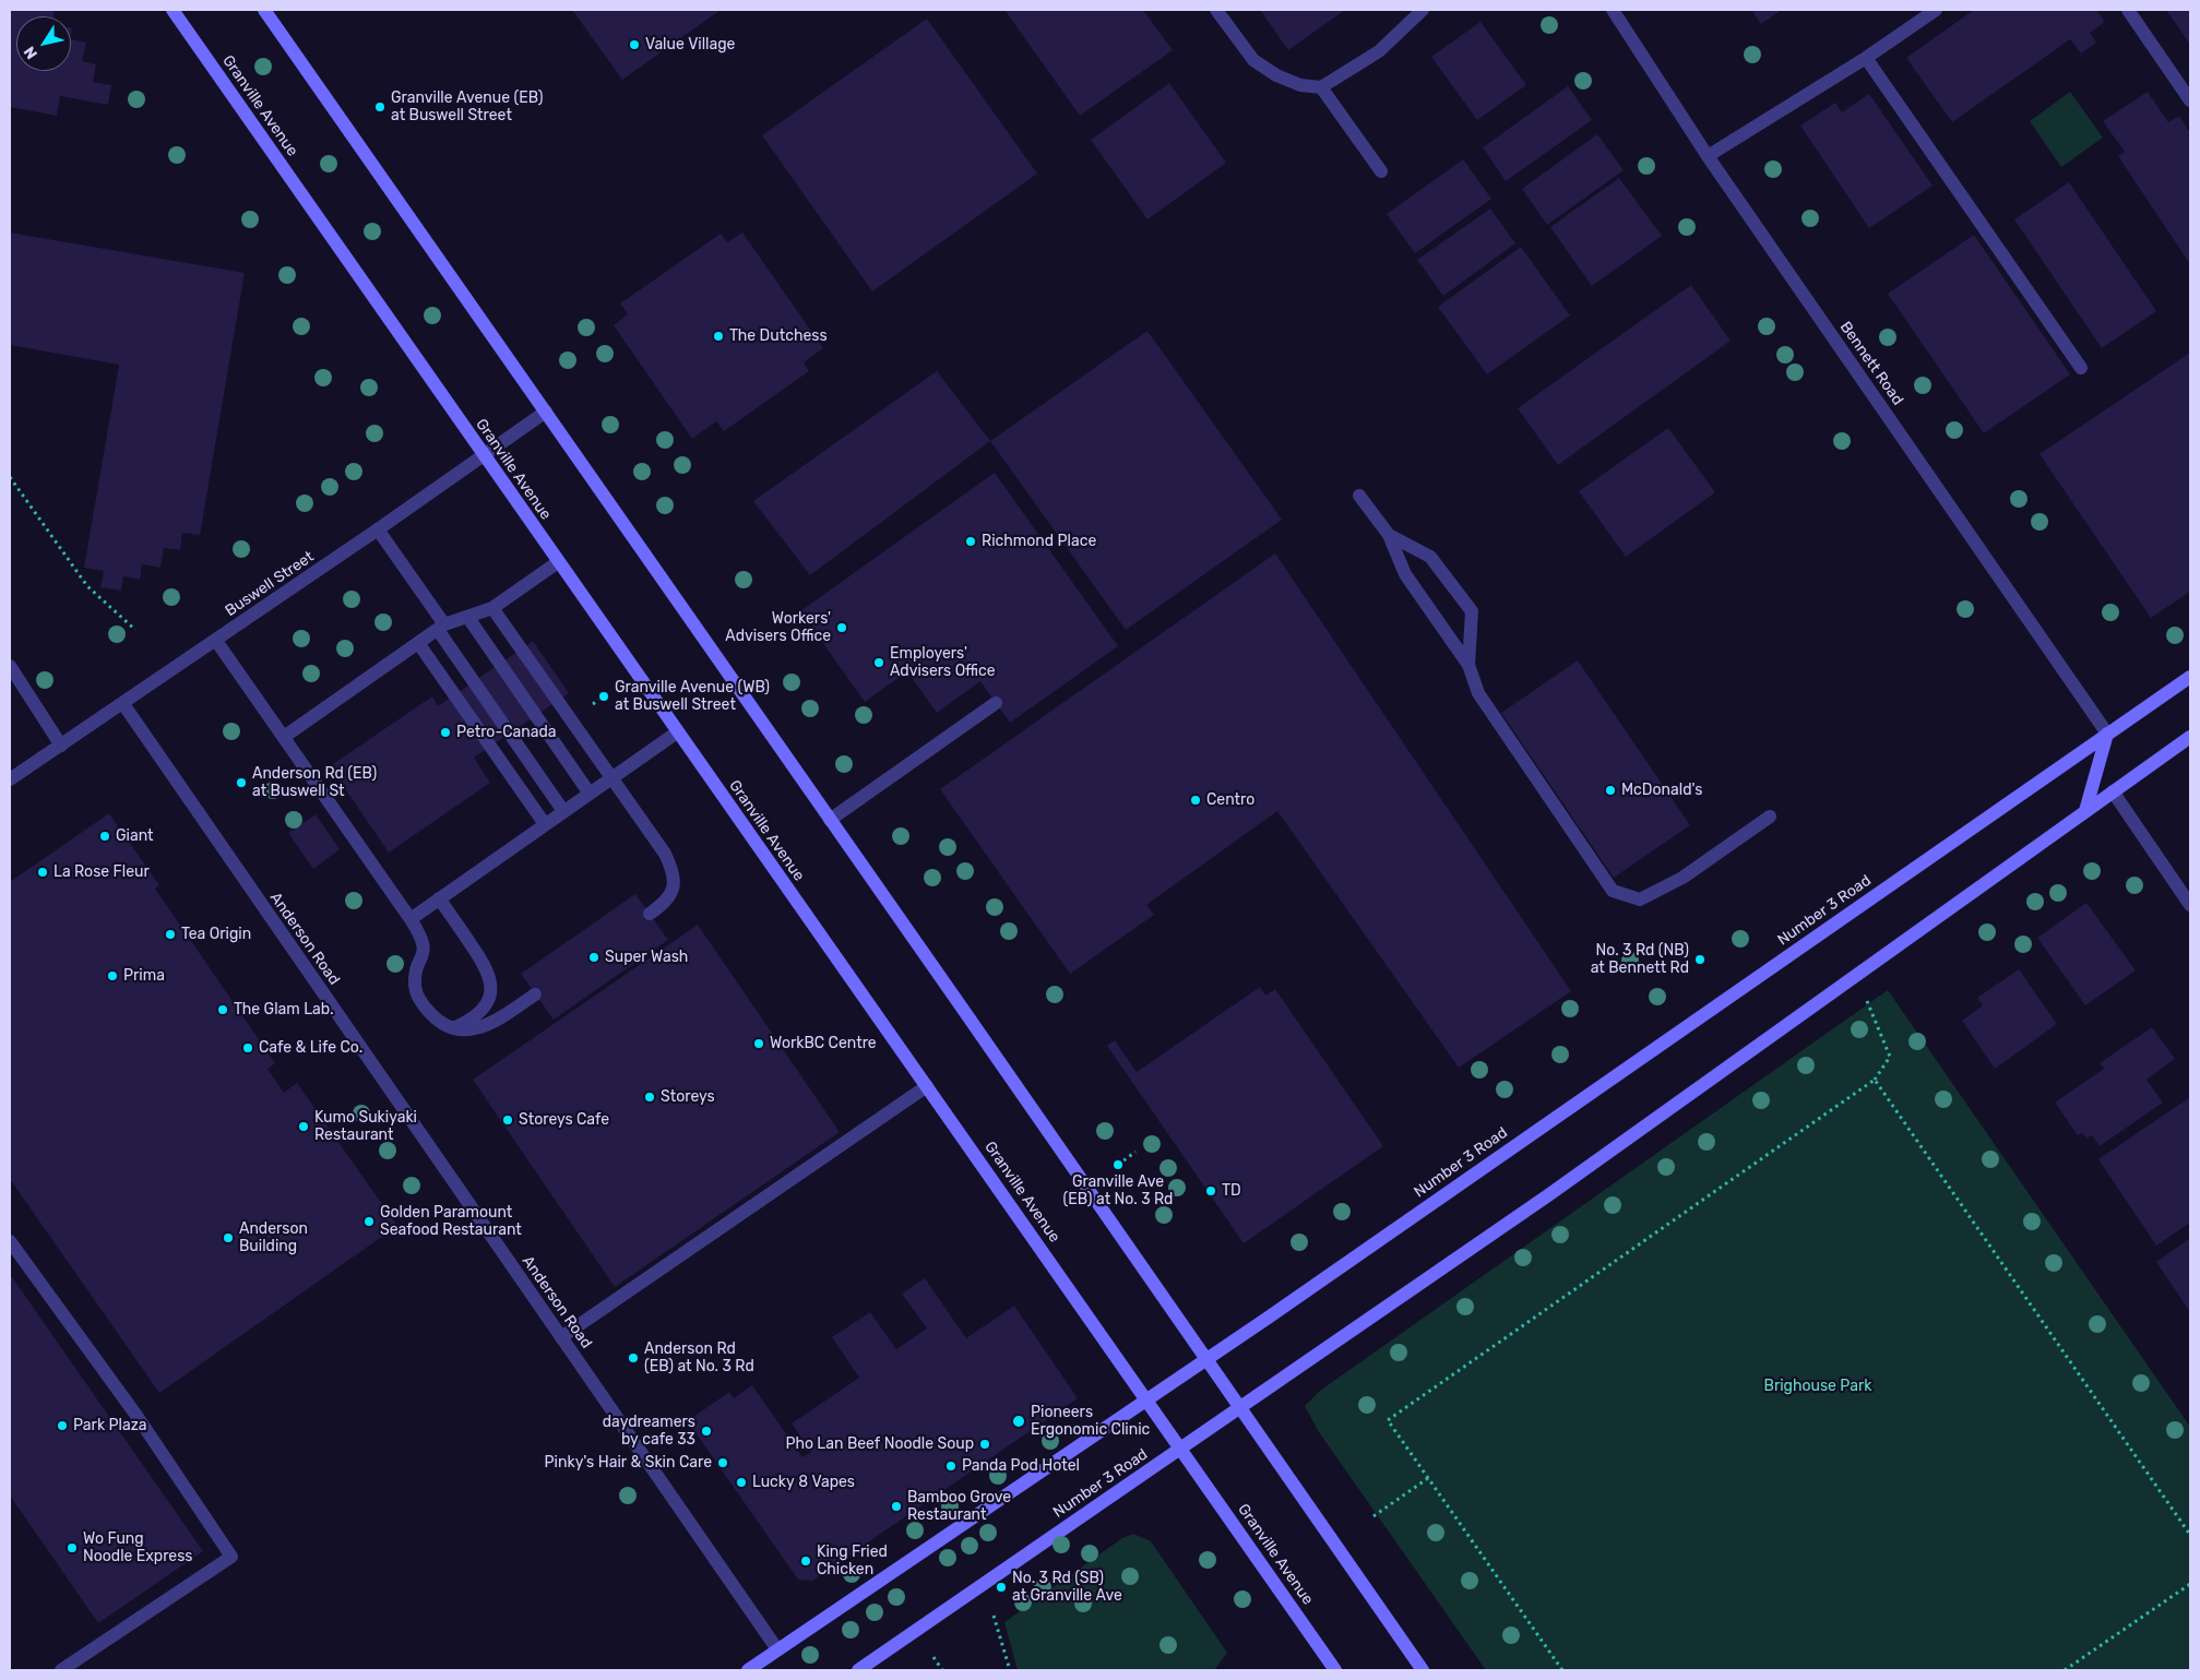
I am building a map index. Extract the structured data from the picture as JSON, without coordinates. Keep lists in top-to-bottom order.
{
  "streets": {
    "main road": ["Granville Avenue", "Number 3 Road"],
    "street": ["Bennett Road", "Buswell Street", "Anderson Road"]
  },
  "crossings": [
    ["Granville Avenue", "Buswell Street"],
    ["Granville Avenue", "Number 3 Road"],
    ["Bennett Road", "Number 3 Road"],
    ["Buswell Street", "Anderson Road"],
    ["Number 3 Road", "Anderson Road"]
  ],
  "parks": ["Brighouse Park"],
  "places": [
    "Value Village",
    "Granville Avenue (EB) at Buswell Street",
    "The Dutchess",
    "Richmond Place",
    "Workers' Advisers Office",
    "Employers' Advisers Office",
    "Granville Avenue (WB) at Buswell Street",
    "Petro-Canada",
    "Anderson Rd (EB) at Buswell St",
    "McDonald's",
    "Centro",
    "Giant",
    "La Rose Fleur",
    "Tea Origin",
    "Super Wash",
    "No. 3 Rd (NB) at Bennett Rd",
    "Prima",
    "The Glam Lab.",
    "WorkBC Centre",
    "Cafe & Life Co.",
    "Storeys",
    "Storeys Cafe",
    "Kumo Sukiyaki Restaurant",
    "Granville Ave (EB) at No. 3 Rd",
    "TD",
    "Golden Paramount Seafood Restaurant",
    "Anderson Building",
    "Anderson Rd (EB) at No. 3 Rd",
    "Pioneers Ergonomic Clinic",
    "Park Plaza",
    "daydreamers by cafe 33",
    "Pho Lan Beef Noodle Soup",
    "Pinky's Hair & Skin Care",
    "Panda Pod Hotel",
    "Lucky 8 Vapes",
    "Bamboo Grove Restaurant",
    "Wo Fung Noodle Express",
    "King Fried Chicken",
    "No. 3 Rd (SB) at Granville Ave"
  ],
  "north": "bottom left"
}
